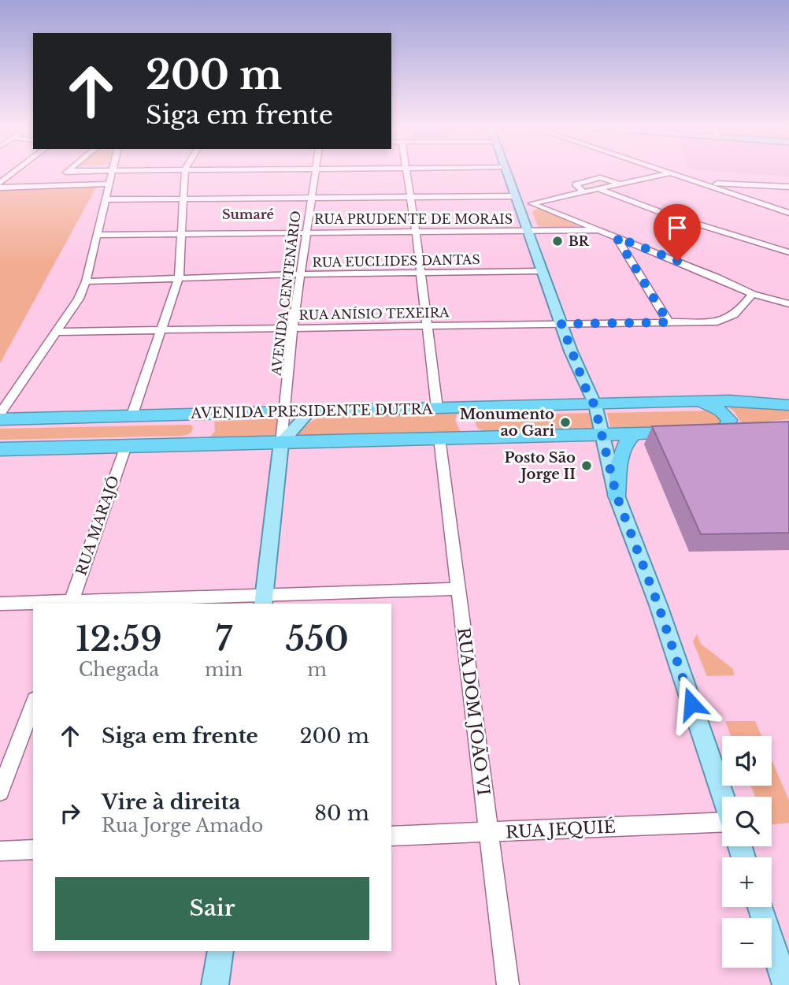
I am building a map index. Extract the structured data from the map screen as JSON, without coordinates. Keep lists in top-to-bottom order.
{
  "streets": {
    "highway": ["AVENIDA PRESIDENTE DUTRA"],
    "street": [
      "RUA PRUDENTE DE MORAIS",
      "RUA EUCLIDES DANTAS",
      "AVENIDA CENTENÁRIO",
      "RUA ANÍSIO TEXEIRA",
      "RUA MARAJÓ",
      "RUA DOM JOÃO VI",
      "RUA JEQUIÉ"
    ]
  },
  "crossings": [
    ["RUA PRUDENTE DE MORAIS", "AVENIDA CENTENÁRIO"],
    ["RUA EUCLIDES DANTAS", "AVENIDA CENTENÁRIO"],
    ["AVENIDA CENTENÁRIO", "RUA ANÍSIO TEXEIRA"],
    ["AVENIDA CENTENÁRIO", "AVENIDA PRESIDENTE DUTRA"],
    ["RUA DOM JOÃO VI", "RUA JEQUIÉ"]
  ],
  "districts": ["Sumaré"],
  "places": ["BR", "Monumento ao Gari", "Posto São Jorge II"],
  "page": {
    "turn": ["200 m", "Siga em frente"],
    "eta": [
      "12:59",
      "Chegada",
      "7",
      "min",
      "550",
      "m"
    ],
    "list": [
      {
        "name": "Siga em frente",
        "value": "200 m"
      },
      {
        "name": "Vire à direita",
        "note": "Rua Jorge Amado",
        "value": "80 m"
      }
    ],
    "map_buttons": ["+", "−"],
    "buttons": "Sair"
  }
}
